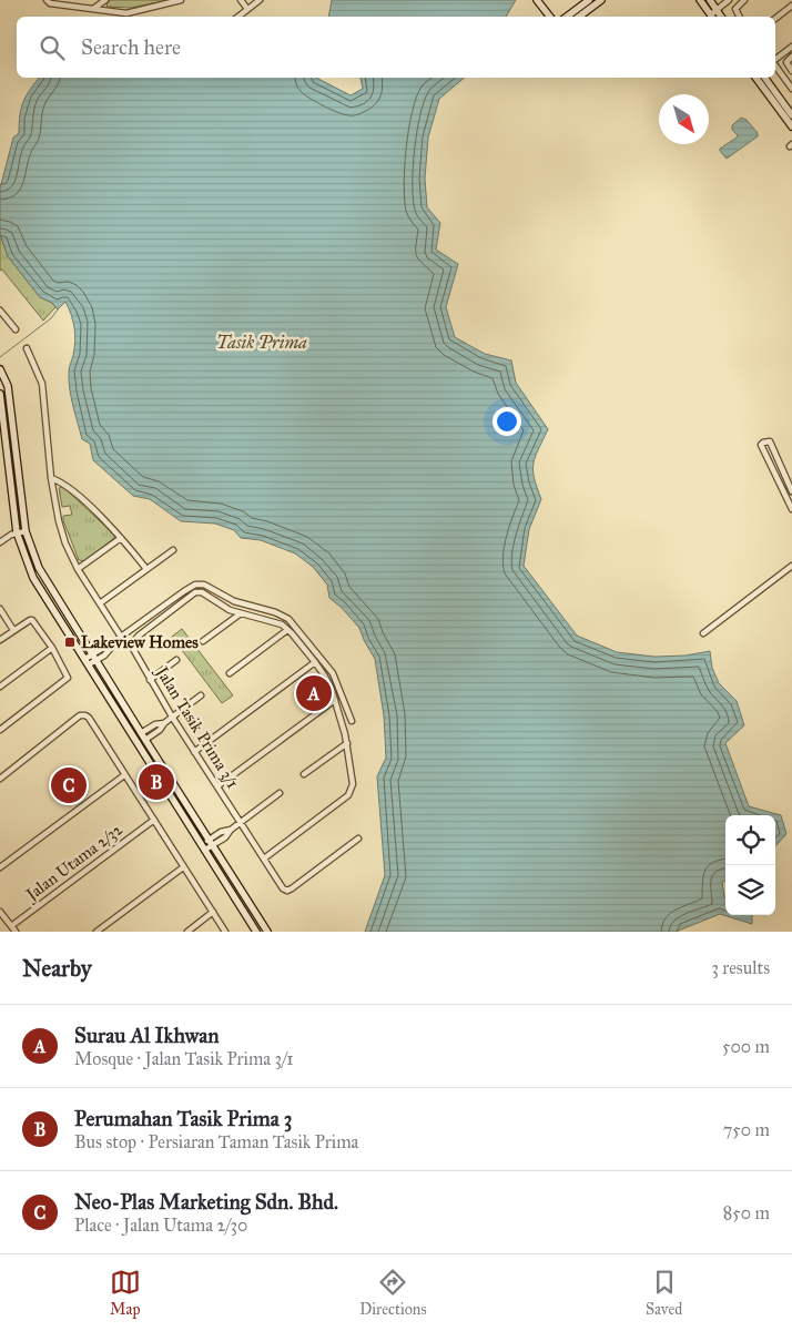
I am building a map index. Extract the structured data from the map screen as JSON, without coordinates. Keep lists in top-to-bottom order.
{
  "streets": {
    "street": ["Jalan Tasik Prima 3/1", "Jalan Utama 2/32"]
  },
  "water": ["Tasik Prima"],
  "places": {
    "transit": ["Lakeview Homes"]
  },
  "north": "bottom right",
  "page": {
    "search": "Search here",
    "pins": ["A", "B", "C"],
    "heading": ["Nearby", "3 results"],
    "list": [
      {
        "mark": "A",
        "name": "Surau Al Ikhwan",
        "note": "Mosque · Jalan Tasik Prima 3/1",
        "value": "500 m"
      },
      {
        "mark": "B",
        "name": "Perumahan Tasik Prima 3",
        "note": "Bus stop · Persiaran Taman Tasik Prima",
        "value": "750 m"
      },
      {
        "mark": "C",
        "name": "Neo-Plas Marketing Sdn. Bhd.",
        "note": "Place · Jalan Utama 2/30",
        "value": "850 m"
      }
    ],
    "nav": ["Map", "Directions", "Saved"]
  }
}
